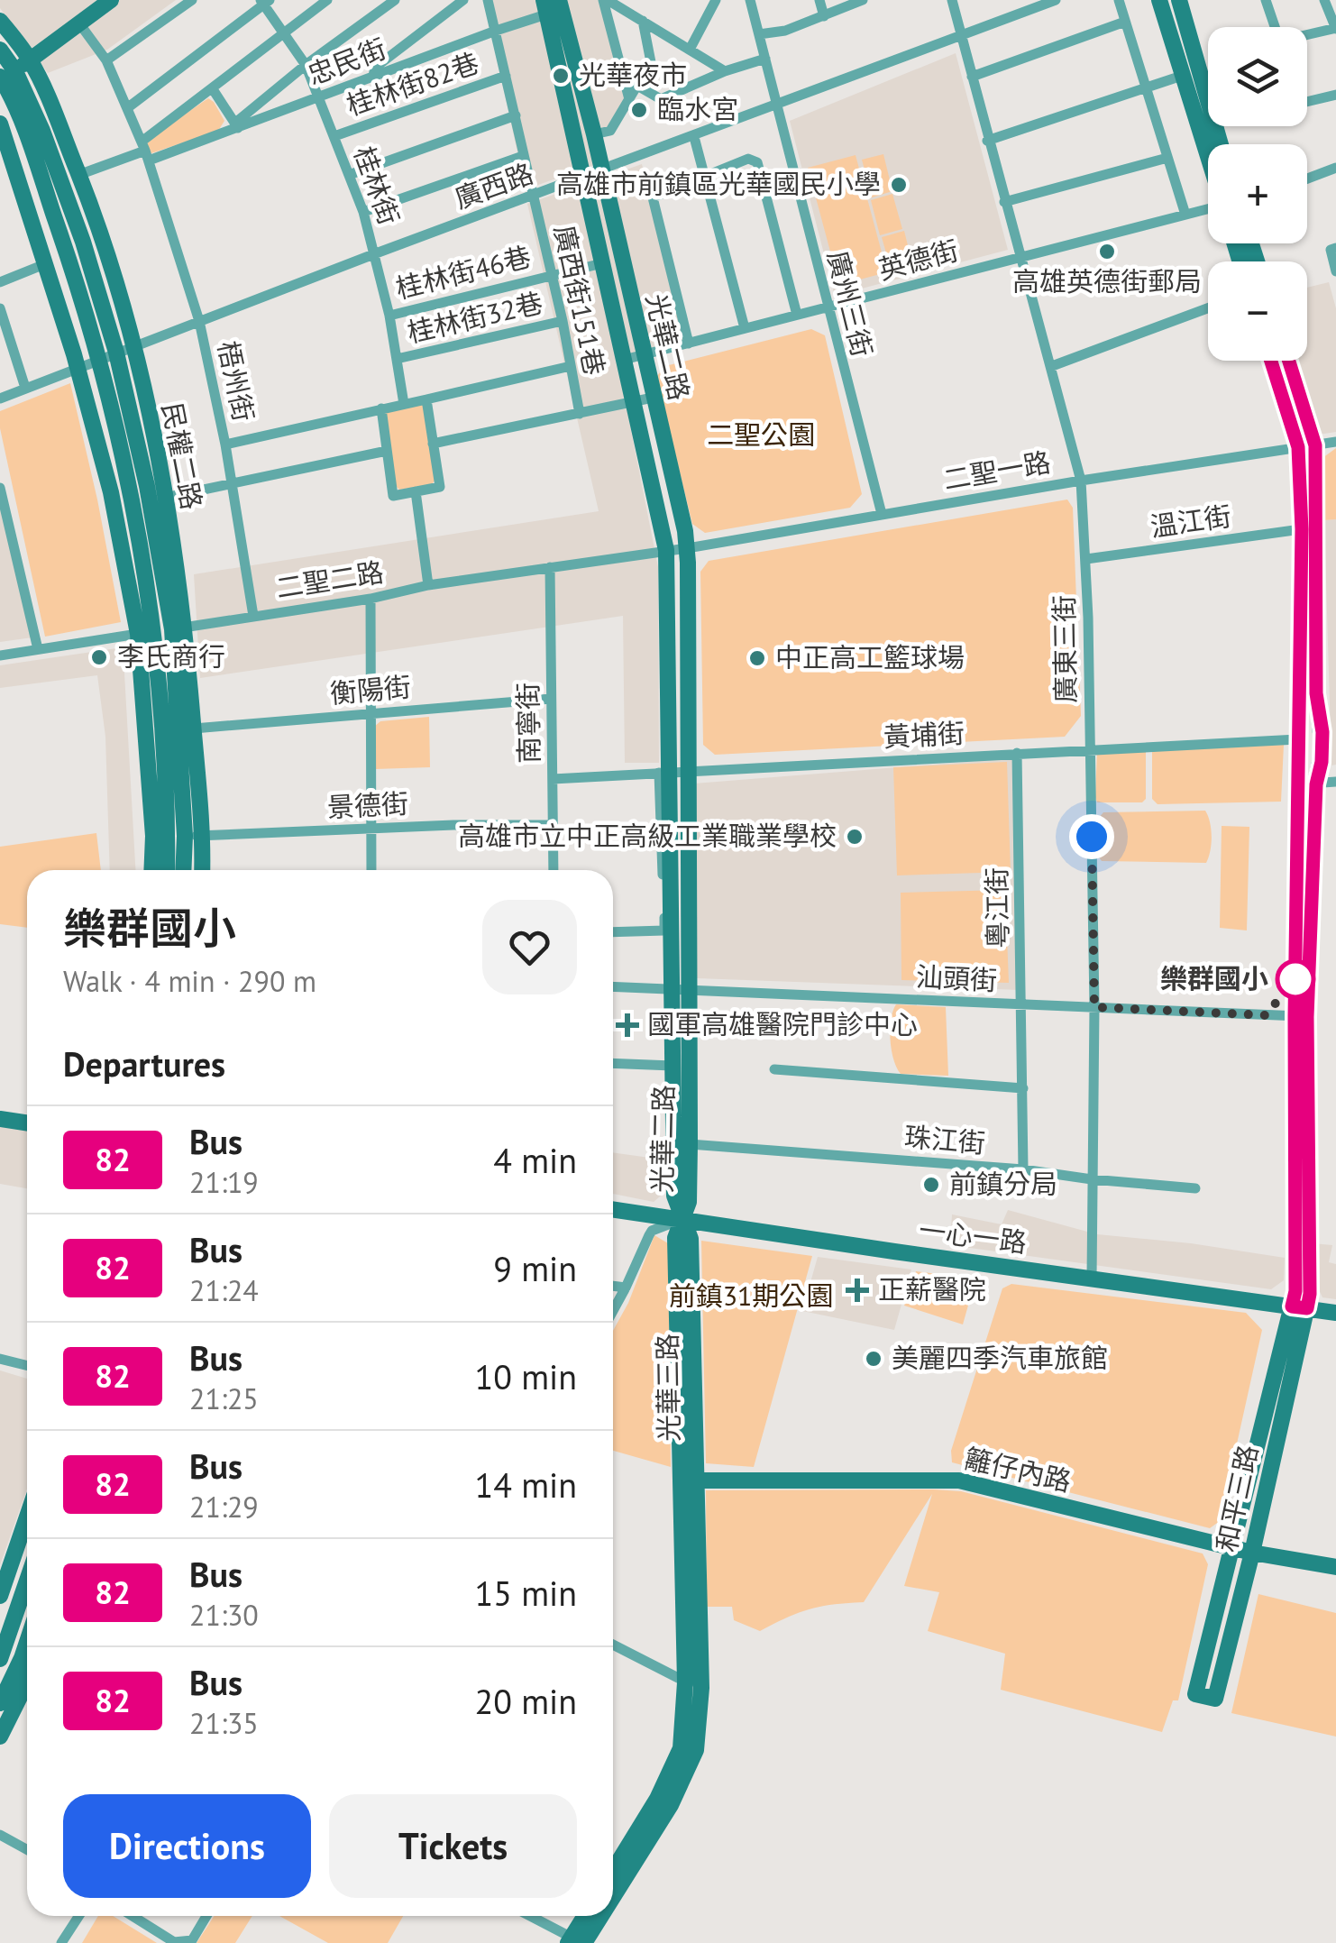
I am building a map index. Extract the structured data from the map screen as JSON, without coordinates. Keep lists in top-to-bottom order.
{
  "streets": {
    "street": [
      "忠民街",
      "桂林街82巷",
      "桂林街",
      "廣西路",
      "英德街",
      "桂林街46巷",
      "廣西街151巷",
      "廣州三街",
      "桂林街32巷",
      "光華二路",
      "梧州街",
      "民權二路",
      "二聖一路",
      "溫江街",
      "二聖二路",
      "廣東三街",
      "衡陽街",
      "南寧街",
      "黃埔街",
      "景德街",
      "粵江街",
      "汕頭街",
      "珠江街",
      "一心一路",
      "光華三路",
      "籬仔內路",
      "和平三路"
    ]
  },
  "crossings": [
    ["忠民街", "桂林街"],
    ["忠民街", "廣西街151巷"],
    ["忠民街", "光華二路"],
    ["忠民街", "梧州街"],
    ["桂林街82巷", "桂林街"],
    ["桂林街82巷", "廣西街151巷"],
    ["桂林街", "廣西路"],
    ["桂林街", "桂林街46巷"],
    ["桂林街", "桂林街32巷"],
    ["廣西路", "廣西街151巷"],
    ["廣西路", "廣州三街"],
    ["廣西路", "光華二路"],
    ["廣西路", "梧州街"],
    ["廣西路", "民權二路"],
    ["廣西路", "廣東三街"],
    ["英德街", "廣州三街"],
    ["英德街", "光華二路"],
    ["英德街", "廣東三街"],
    ["桂林街46巷", "廣西街151巷"],
    ["桂林街46巷", "光華二路"],
    ["廣西街151巷", "桂林街32巷"],
    ["廣州三街", "二聖一路"],
    ["光華二路", "二聖一路"],
    ["光華二路", "二聖二路"],
    ["光華二路", "黃埔街"],
    ["光華二路", "汕頭街"],
    ["光華二路", "珠江街"],
    ["光華二路", "一心一路"],
    ["光華二路", "光華三路"],
    ["梧州街", "二聖二路"],
    ["民權二路", "二聖二路"],
    ["民權二路", "衡陽街"],
    ["民權二路", "景德街"],
    ["二聖一路", "二聖二路"],
    ["二聖一路", "廣東三街"],
    ["溫江街", "廣東三街"],
    ["二聖二路", "南寧街"],
    ["廣東三街", "黃埔街"],
    ["廣東三街", "汕頭街"],
    ["廣東三街", "珠江街"],
    ["廣東三街", "一心一路"],
    ["衡陽街", "南寧街"],
    ["南寧街", "黃埔街"],
    ["南寧街", "景德街"],
    ["黃埔街", "粵江街"],
    ["粵江街", "汕頭街"],
    ["粵江街", "珠江街"],
    ["一心一路", "光華三路"],
    ["一心一路", "和平三路"],
    ["光華三路", "籬仔內路"],
    ["籬仔內路", "和平三路"]
  ],
  "parks": ["二聖公園", "前鎮31期公園"],
  "places": {
    "other": [
      "光華夜市",
      "臨水宮",
      "高雄市前鎮區光華國民小學",
      "高雄英德街郵局",
      "李氏商行",
      "中正高工籃球場",
      "高雄市立中正高級工業職業學校",
      "樂群國小",
      "前鎮分局",
      "美麗四季汽車旅館"
    ],
    "health": ["國軍高雄醫院門診中心", "正薪醫院"]
  },
  "lines": ["bus line 82"],
  "page": {
    "map_buttons": ["+", "−"],
    "heading": [
      ["樂群國小", "Walk · 4 min · 290 m"],
      "Departures"
    ],
    "list": [
      {
        "mark": "82",
        "name": "Bus",
        "note": "21:19",
        "value": "4 min"
      },
      {
        "mark": "82",
        "name": "Bus",
        "note": "21:24",
        "value": "9 min"
      },
      {
        "mark": "82",
        "name": "Bus",
        "note": "21:25",
        "value": "10 min"
      },
      {
        "mark": "82",
        "name": "Bus",
        "note": "21:29",
        "value": "14 min"
      },
      {
        "mark": "82",
        "name": "Bus",
        "note": "21:30",
        "value": "15 min"
      },
      {
        "mark": "82",
        "name": "Bus",
        "note": "21:35",
        "value": "20 min"
      }
    ],
    "buttons": ["Directions", "Tickets"]
  }
}
